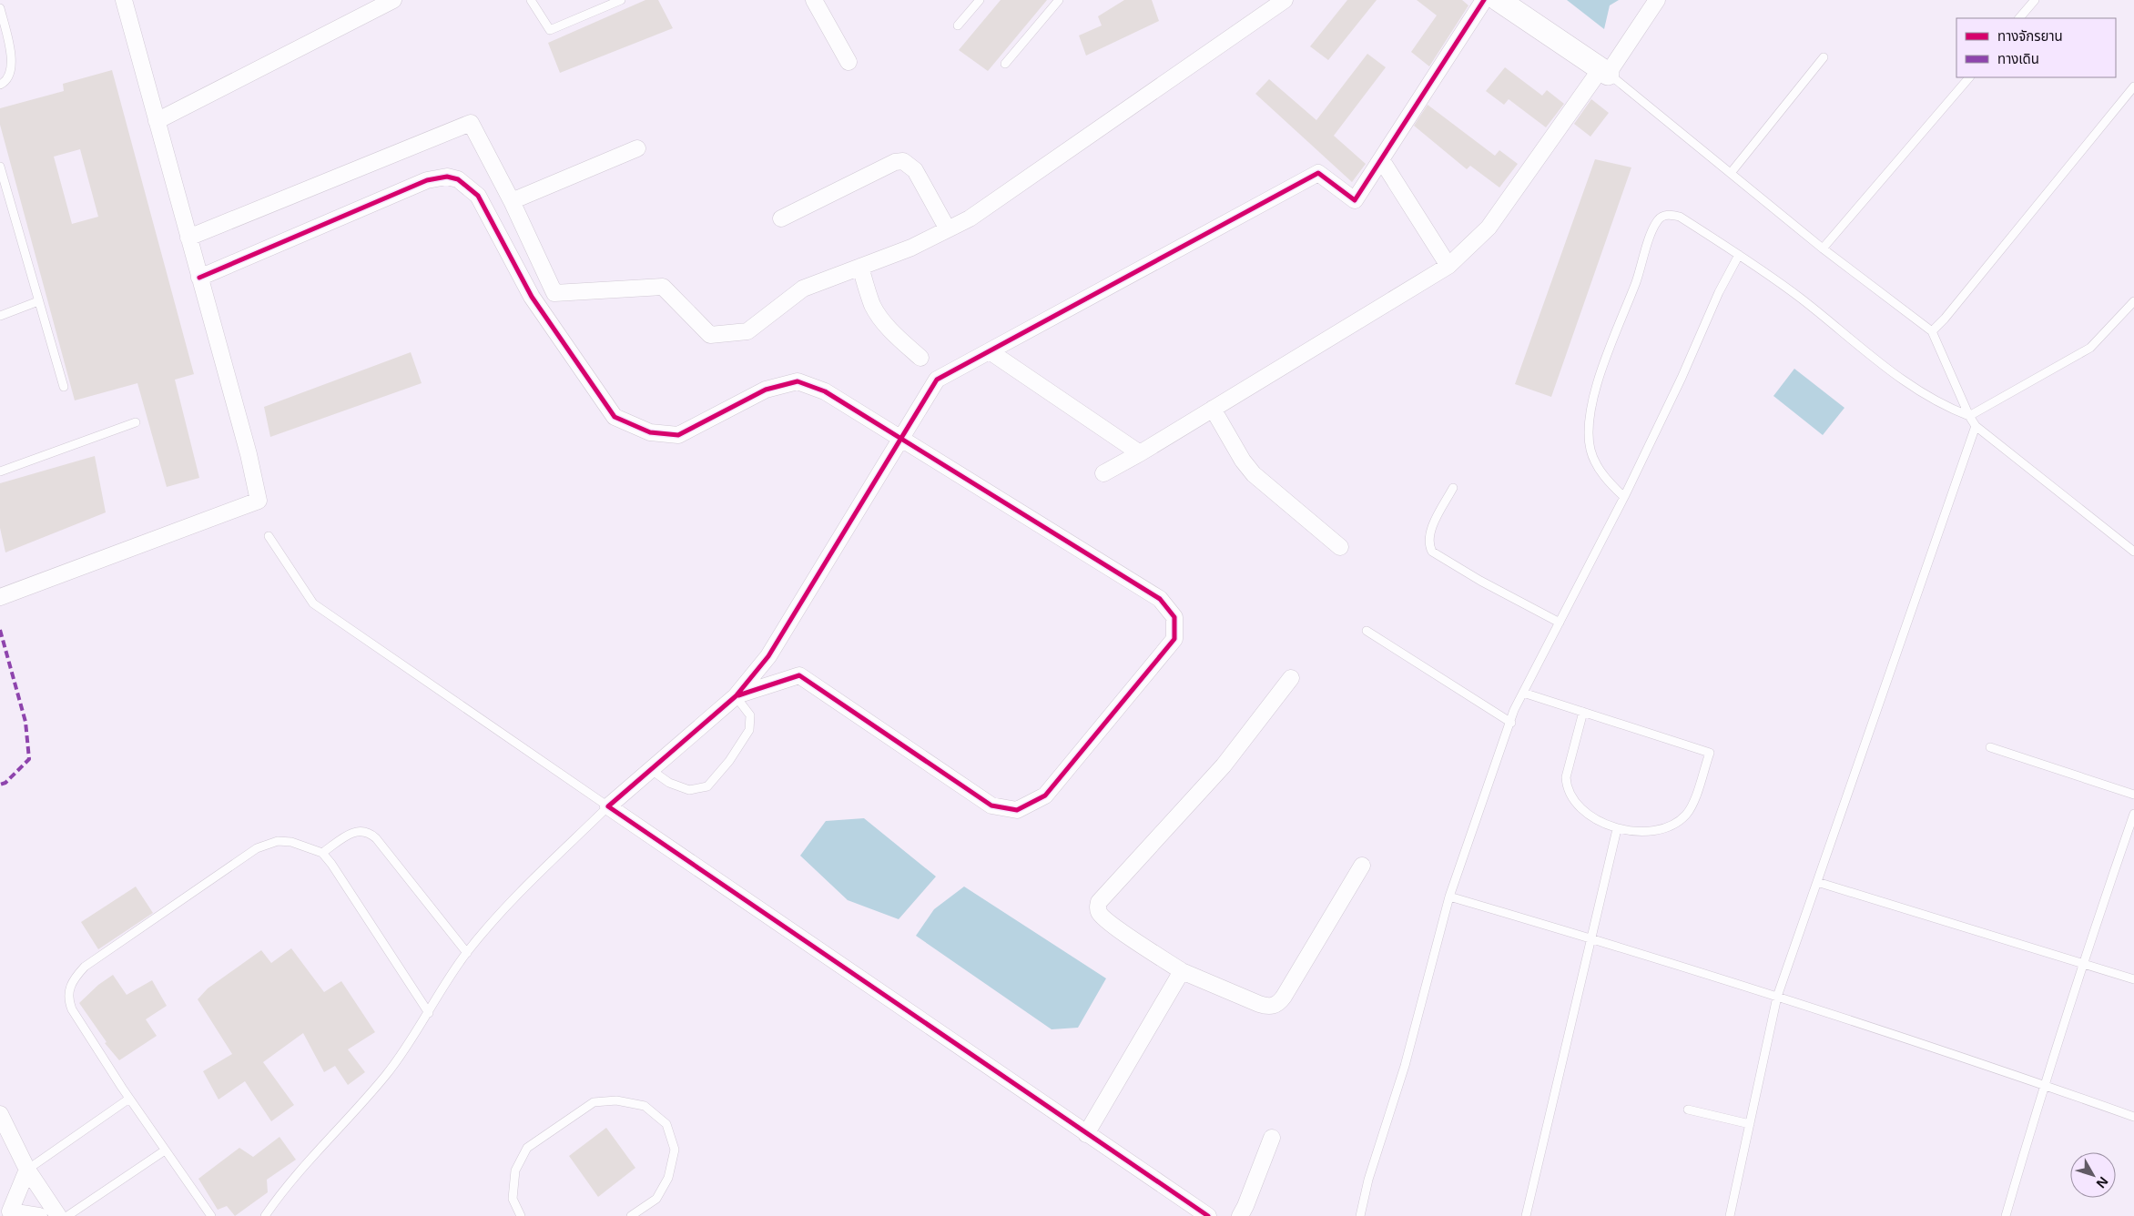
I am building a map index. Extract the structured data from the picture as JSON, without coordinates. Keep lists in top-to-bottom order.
{
  "legend": ["ทางจักรยาน", "ทางเดิน"],
  "north": "bottom right"
}
